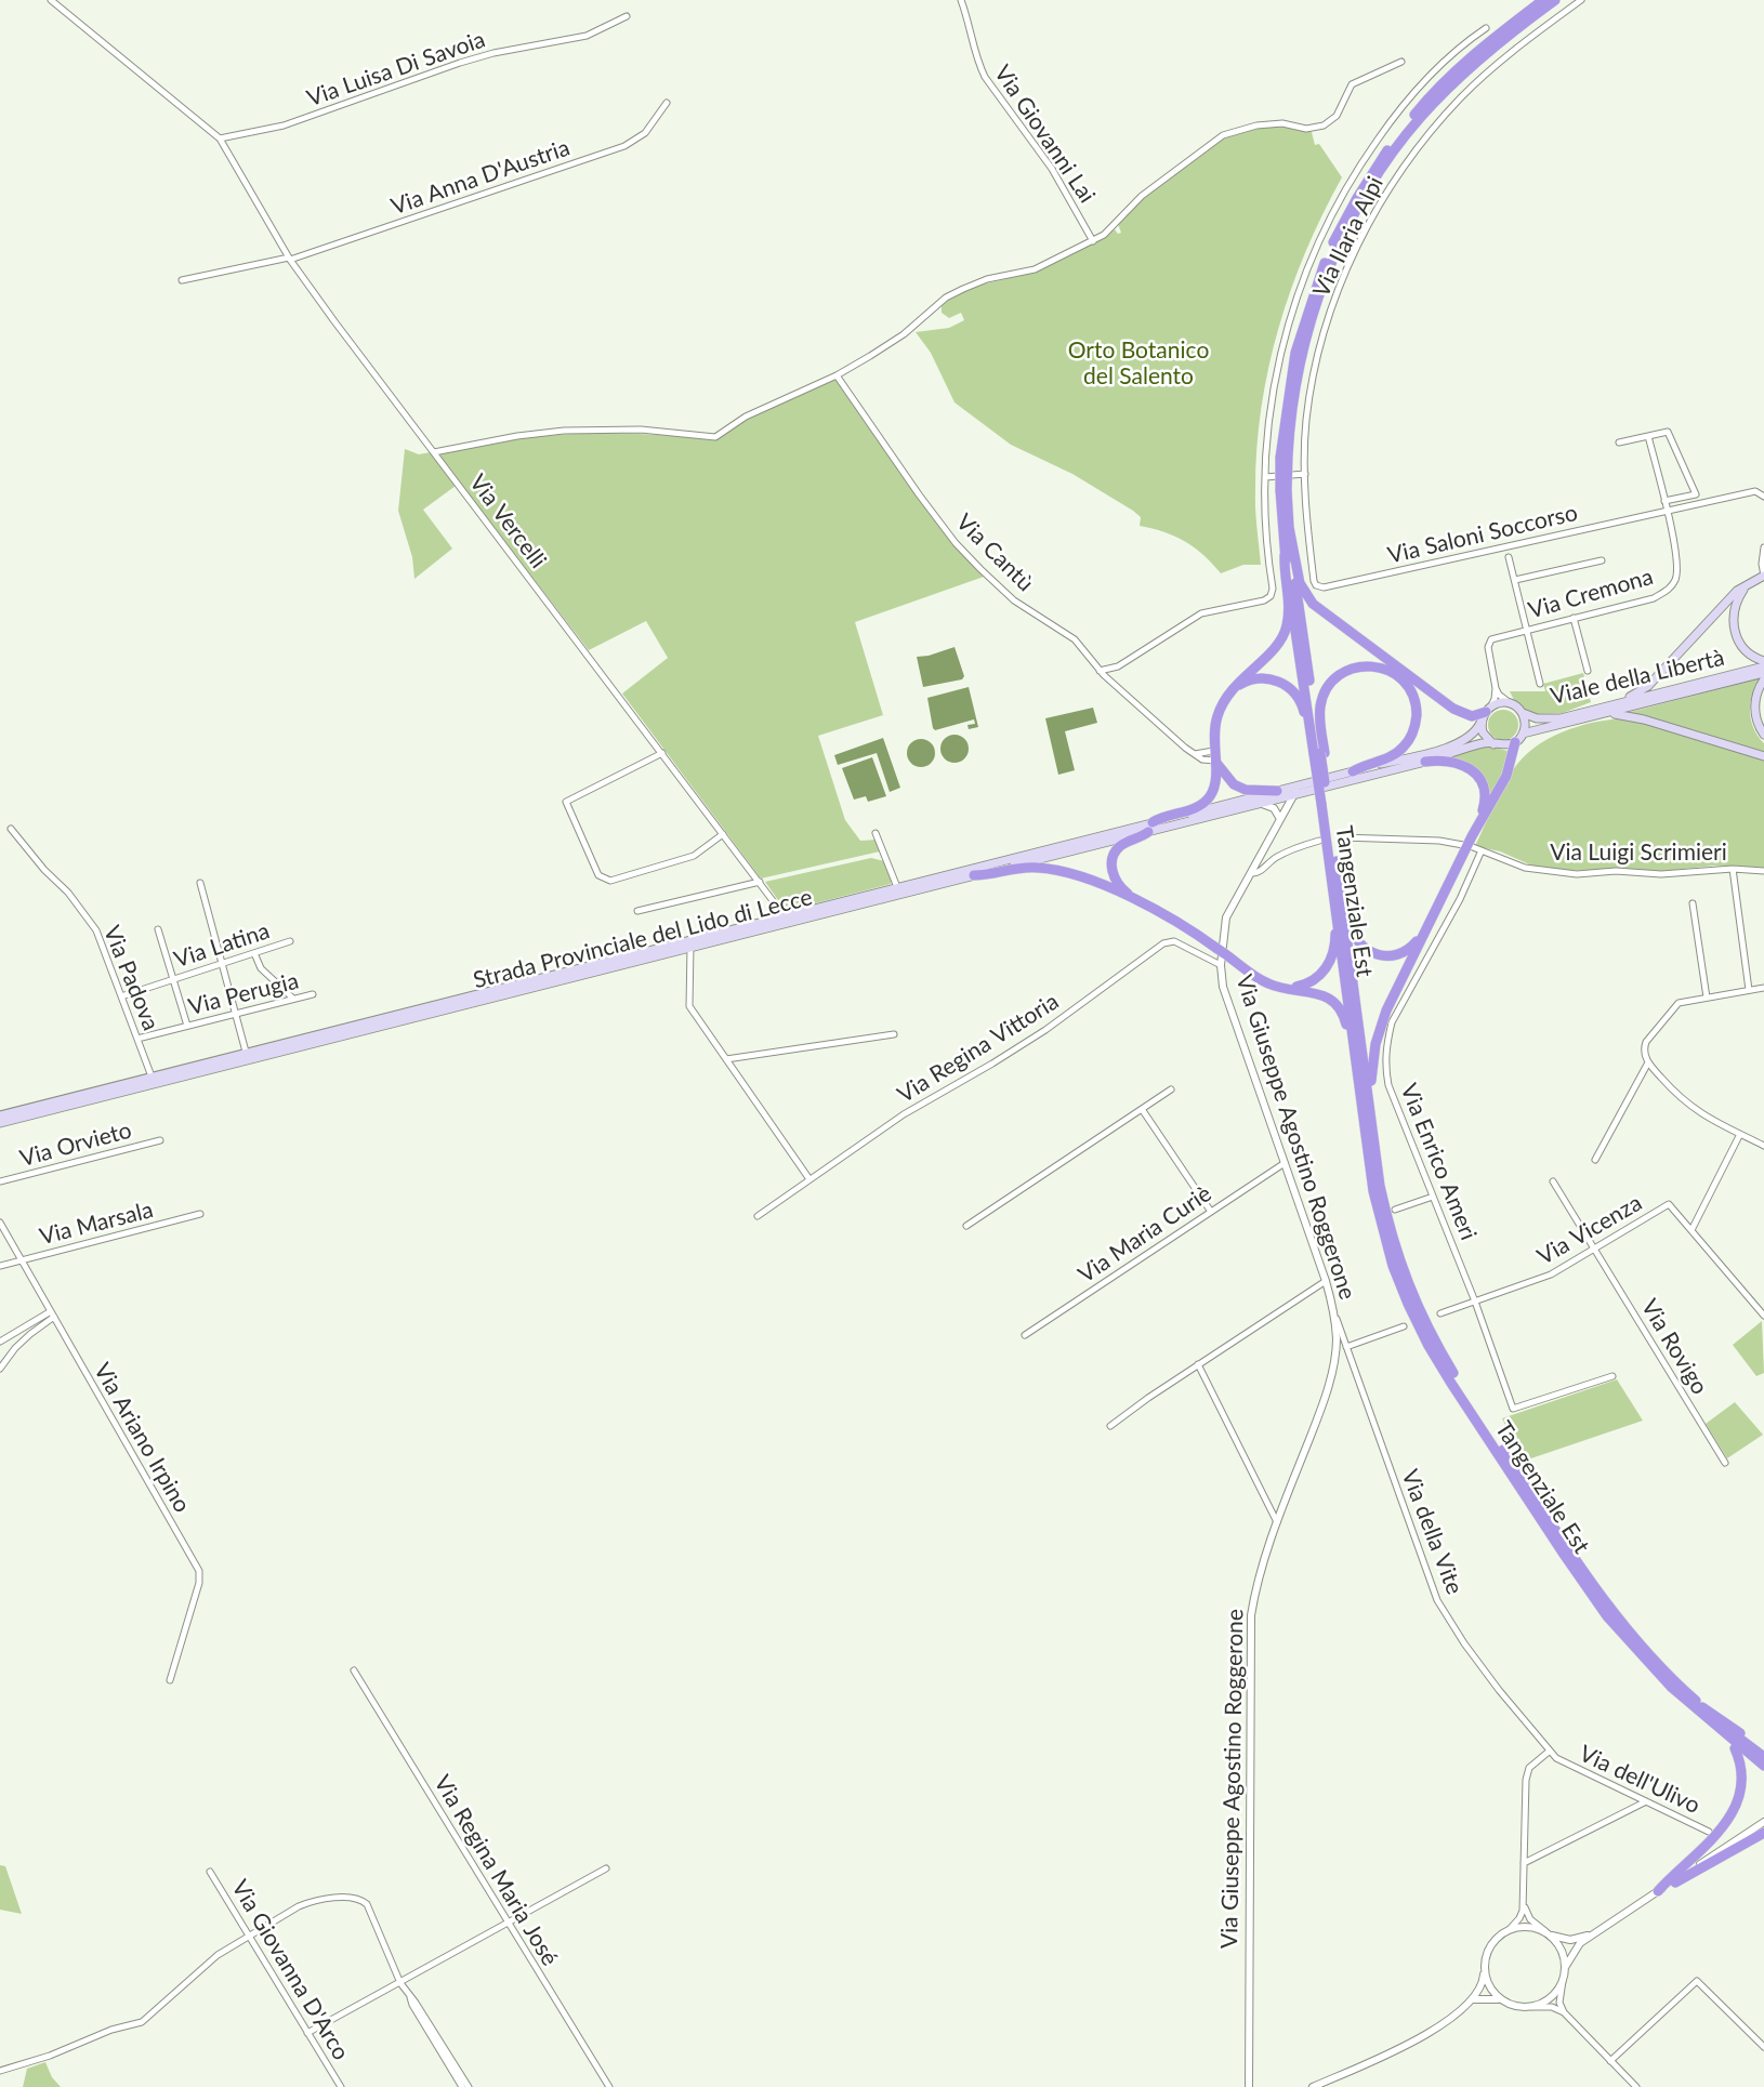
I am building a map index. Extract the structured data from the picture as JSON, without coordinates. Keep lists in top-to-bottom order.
{
  "streets": {
    "highway": ["Tangenziale Est"],
    "main road": ["Viale della Libertà", "Strada Provinciale del Lido di Lecce"],
    "street": [
      "Via Luisa Di Savoia",
      "Via Giovanni Lai",
      "Via Anna D'Austria",
      "Via Ilaria Alpi",
      "Via Vercelli",
      "Via Saloni Soccorso",
      "Via Cantù",
      "Via Cremona",
      "Via Luigi Scrimieri",
      "Via Latina",
      "Via Padova",
      "Via Perugia",
      "Via Regina Vittoria",
      "Via Giuseppe Agostino Roggerone",
      "Via Orvieto",
      "Via Enrico Ameri",
      "Via Marsala",
      "Via Vicenza",
      "Via Maria Curiè",
      "Via Rovigo",
      "Via Ariano Irpino",
      "Via della Vite",
      "Via dell'Ulivo",
      "Via Regina Maria José",
      "Via Giovanna D'Arco"
    ]
  },
  "crossings": [
    ["Via Luisa Di Savoia", "Via Vercelli"],
    ["Via Anna D'Austria", "Via Vercelli"],
    ["Via Ilaria Alpi", "Via Saloni Soccorso"],
    ["Via Vercelli", "Strada Provinciale del Lido di Lecce"],
    ["Via Saloni Soccorso", "Via Cremona"],
    ["Via Cremona", "Viale della Libertà"],
    ["Via Luigi Scrimieri", "Via Enrico Ameri"],
    ["Strada Provinciale del Lido di Lecce", "Via Padova"],
    ["Strada Provinciale del Lido di Lecce", "Via Giuseppe Agostino Roggerone"],
    ["Via Latina", "Via Padova"],
    ["Via Padova", "Via Perugia"],
    ["Via Regina Vittoria", "Via Giuseppe Agostino Roggerone"],
    ["Via Giuseppe Agostino Roggerone", "Via Maria Curiè"],
    ["Via Giuseppe Agostino Roggerone", "Via della Vite"],
    ["Via Enrico Ameri", "Via Vicenza"],
    ["Via Marsala", "Via Ariano Irpino"],
    ["Via Vicenza", "Via Rovigo"],
    ["Via della Vite", "Via dell'Ulivo"]
  ],
  "parks": ["Orto Botanico del Salento"]
}
